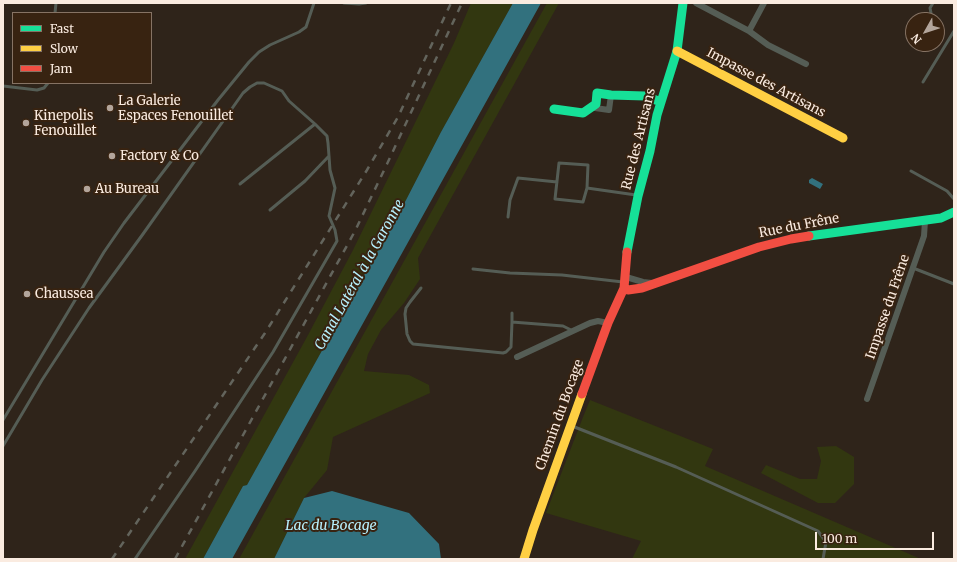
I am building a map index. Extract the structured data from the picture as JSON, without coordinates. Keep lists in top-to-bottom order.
{
  "streets": {
    "street": [
      "Impasse des Artisans",
      "Rue des Artisans",
      "Rue du Frêne",
      "Impasse du Frêne",
      "Chemin du Bocage"
    ]
  },
  "crossings": [
    ["Impasse des Artisans", "Rue des Artisans"],
    ["Rue des Artisans", "Rue du Frêne"],
    ["Rue des Artisans", "Chemin du Bocage"],
    ["Rue du Frêne", "Impasse du Frêne"],
    ["Rue du Frêne", "Chemin du Bocage"]
  ],
  "water": ["Canal Latéral à la Garonne", "Lac du Bocage"],
  "places": [
    "La Galerie Espaces Fenouillet",
    "Kinepolis Fenouillet",
    "Factory & Co",
    "Au Bureau",
    "Chaussea"
  ],
  "legend": ["Fast", "Slow", "Jam"],
  "scale_bar": "100 m",
  "north": "bottom left"
}
